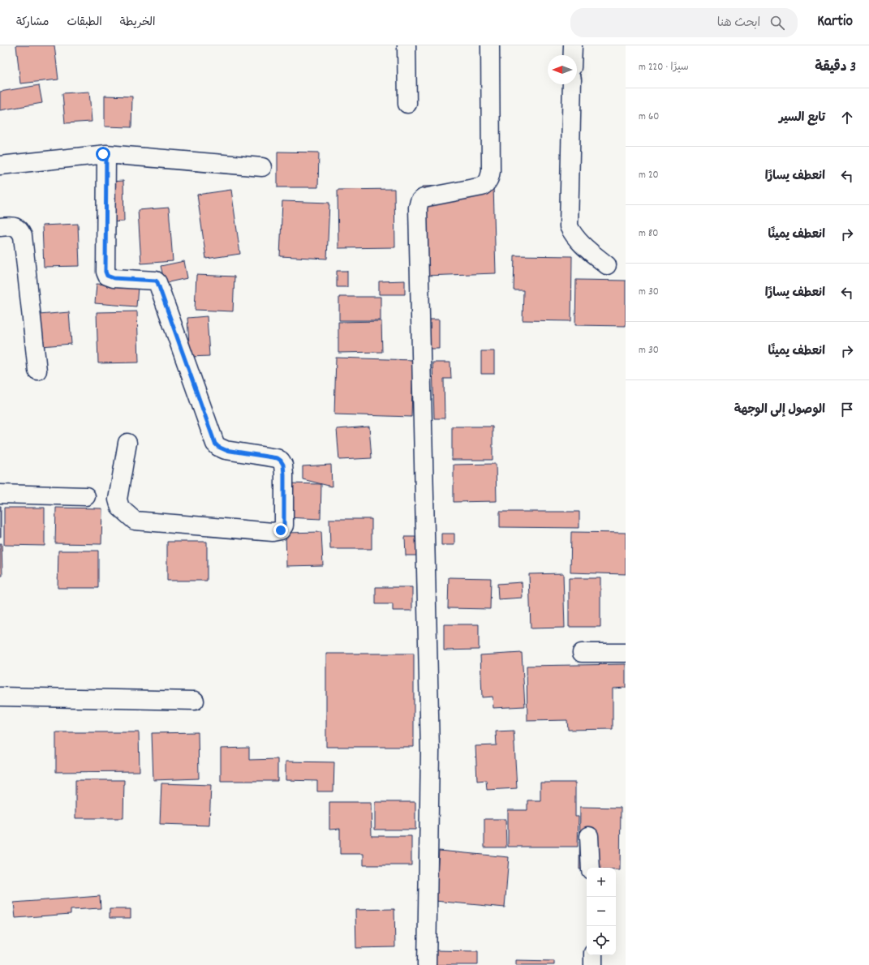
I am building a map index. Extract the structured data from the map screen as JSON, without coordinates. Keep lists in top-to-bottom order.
{
  "north": "left",
  "page": {
    "header": "Kartio",
    "search": "ابحث هنا",
    "nav": ["الخريطة", "الطبقات", "مشاركة"],
    "heading": ["3 دقيقة", "سيرًا · 220 m"],
    "list": [
      ["تابع السير", "60 m"],
      ["انعطف يسارًا", "20 m"],
      ["انعطف يمينًا", "80 m"],
      ["انعطف يسارًا", "30 m"],
      ["انعطف يمينًا", "30 m"],
      "الوصول إلى الوجهة"
    ],
    "map_buttons": ["+", "−"]
  }
}
